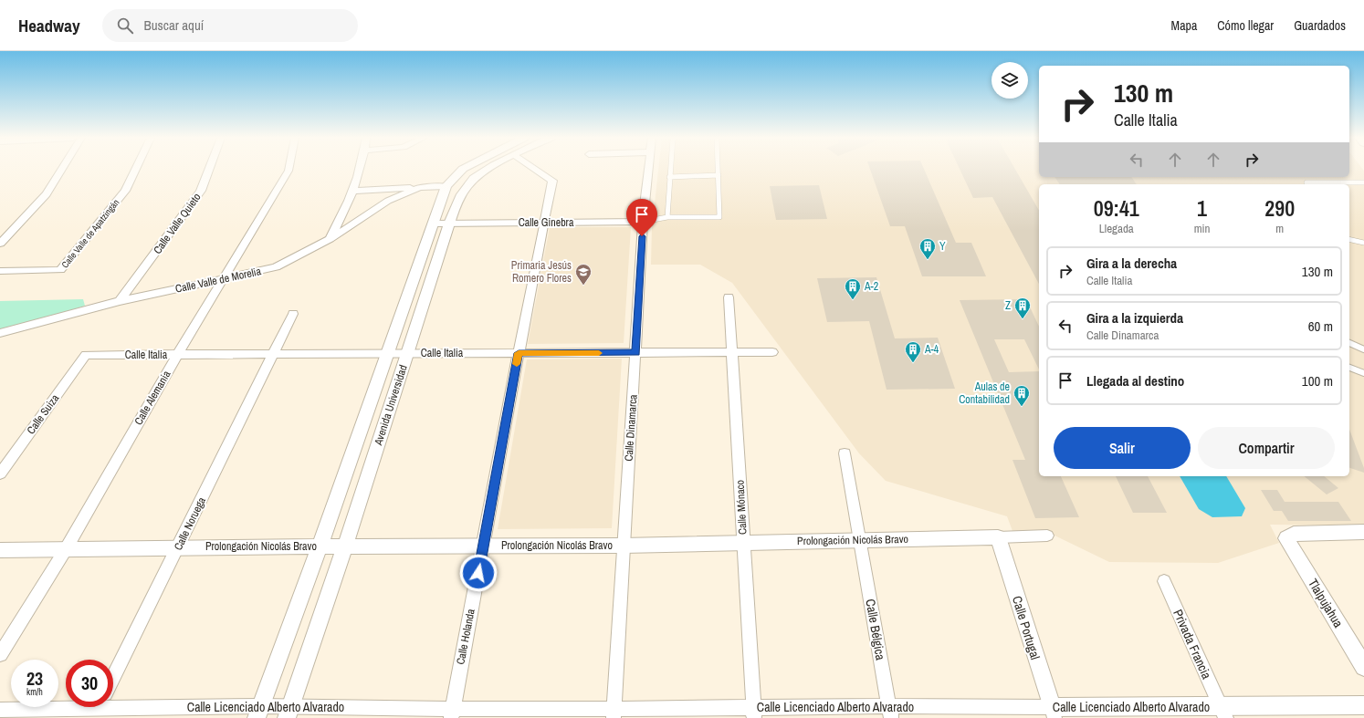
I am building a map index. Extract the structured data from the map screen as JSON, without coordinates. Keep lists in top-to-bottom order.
{
  "streets": {
    "street": [
      "Calle Ginebra",
      "Calle Valle Quieto",
      "Calle Valle de Apatzingán",
      "Calle Valle de Morelia",
      "Calle Italia",
      "Calle Alemania",
      "Avenida Universidad",
      "Calle Suiza",
      "Calle Dinamarca",
      "Calle Mónaco",
      "Calle Noruega",
      "Prolongación Nicolás Bravo",
      "Tlalpujahua",
      "Calle Portugal",
      "Calle Bélgica",
      "Calle Holanda",
      "Privada Francia",
      "Calle Licenciado Alberto Alvarado"
    ]
  },
  "crossings": [
    ["Calle Ginebra", "Avenida Universidad"],
    ["Calle Ginebra", "Calle Dinamarca"],
    ["Calle Ginebra", "Calle Holanda"],
    ["Calle Valle Quieto", "Calle Valle de Morelia"],
    ["Calle Valle de Morelia", "Calle Alemania"],
    ["Calle Valle de Morelia", "Avenida Universidad"],
    ["Calle Italia", "Calle Alemania"],
    ["Calle Italia", "Avenida Universidad"],
    ["Calle Italia", "Calle Suiza"],
    ["Calle Italia", "Calle Dinamarca"],
    ["Calle Italia", "Calle Mónaco"],
    ["Calle Italia", "Calle Noruega"],
    ["Calle Italia", "Calle Holanda"],
    ["Calle Alemania", "Prolongación Nicolás Bravo"],
    ["Avenida Universidad", "Prolongación Nicolás Bravo"],
    ["Avenida Universidad", "Calle Licenciado Alberto Alvarado"],
    ["Calle Dinamarca", "Prolongación Nicolás Bravo"],
    ["Calle Dinamarca", "Calle Licenciado Alberto Alvarado"],
    ["Calle Mónaco", "Prolongación Nicolás Bravo"],
    ["Calle Mónaco", "Calle Licenciado Alberto Alvarado"],
    ["Calle Noruega", "Prolongación Nicolás Bravo"],
    ["Prolongación Nicolás Bravo", "Calle Portugal"],
    ["Prolongación Nicolás Bravo", "Calle Bélgica"],
    ["Prolongación Nicolás Bravo", "Calle Holanda"],
    ["Calle Portugal", "Calle Licenciado Alberto Alvarado"],
    ["Calle Bélgica", "Calle Licenciado Alberto Alvarado"],
    ["Calle Holanda", "Calle Licenciado Alberto Alvarado"],
    ["Privada Francia", "Calle Licenciado Alberto Alvarado"]
  ],
  "places": {
    "building": [
      "Y",
      "A-2",
      "Z",
      "A-4",
      "Aulas de Contabilidad"
    ],
    "school or university": ["Primaria Jesús Romero Flores"]
  },
  "page": {
    "header": "Headway",
    "search": "Buscar aquí",
    "nav": ["Mapa", "Cómo llegar", "Guardados"],
    "turn": ["130 m", "Calle Italia"],
    "eta": [
      "09:41",
      "Llegada",
      "1",
      "min",
      "290",
      "m"
    ],
    "list": [
      {
        "name": "Gira a la derecha",
        "note": "Calle Italia",
        "value": "130 m"
      },
      {
        "name": "Gira a la izquierda",
        "note": "Calle Dinamarca",
        "value": "60 m"
      },
      {
        "name": "Llegada al destino",
        "value": "100 m"
      }
    ],
    "buttons": ["Salir", "Compartir"],
    "speed": "23 km/h",
    "limit": "30"
  }
}
